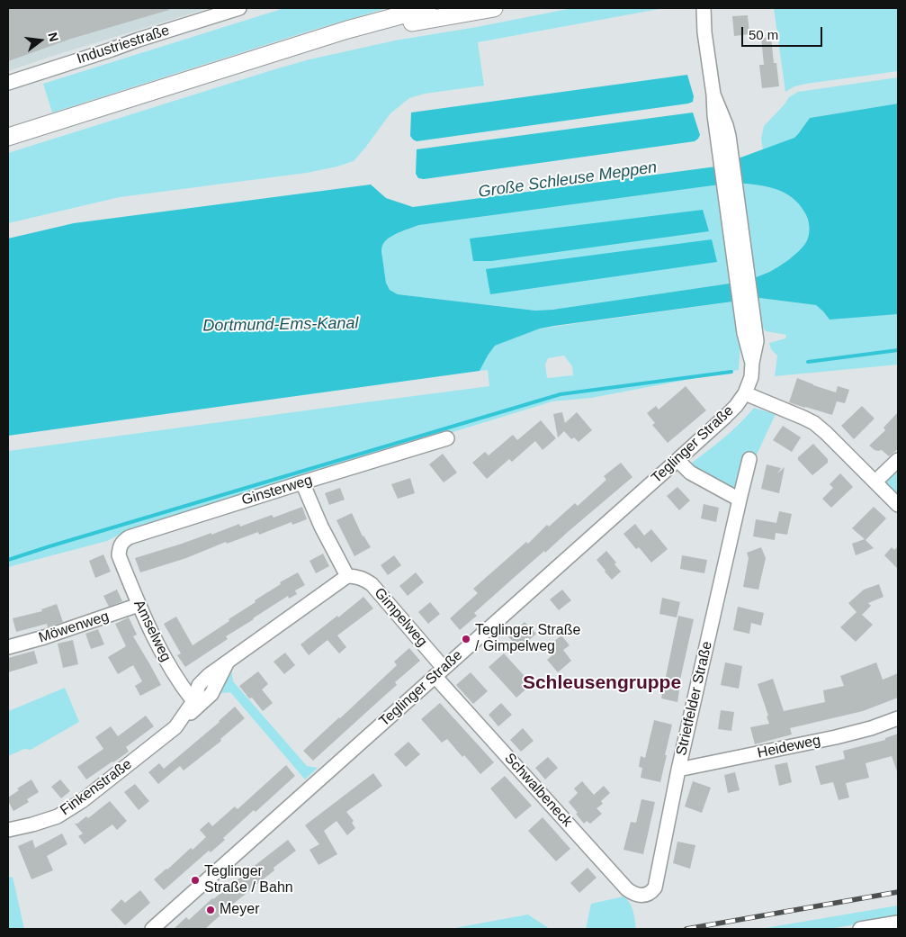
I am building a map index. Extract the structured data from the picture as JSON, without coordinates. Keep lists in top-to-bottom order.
{
  "streets": {
    "street": [
      "Industriestraße",
      "Teglinger Straße",
      "Ginsterweg",
      "Gimpelweg",
      "Möwenweg",
      "Amselweg",
      "Strietfelder Straße",
      "Heideweg",
      "Finkenstraße",
      "Schwalbeneck"
    ]
  },
  "crossings": [
    ["Teglinger Straße", "Gimpelweg"],
    ["Teglinger Straße", "Schwalbeneck"],
    ["Ginsterweg", "Amselweg"],
    ["Gimpelweg", "Finkenstraße"],
    ["Gimpelweg", "Schwalbeneck"],
    ["Möwenweg", "Amselweg"],
    ["Amselweg", "Finkenstraße"],
    ["Strietfelder Straße", "Heideweg"],
    ["Strietfelder Straße", "Schwalbeneck"]
  ],
  "districts": ["Schleusengruppe"],
  "water": ["Große Schleuse Meppen", "Dortmund-Ems-Kanal"],
  "places": ["Teglinger Straße / Gimpelweg", "Teglinger Straße / Bahn", "Meyer"],
  "scale_bar": "50 m",
  "north": "right"
}
